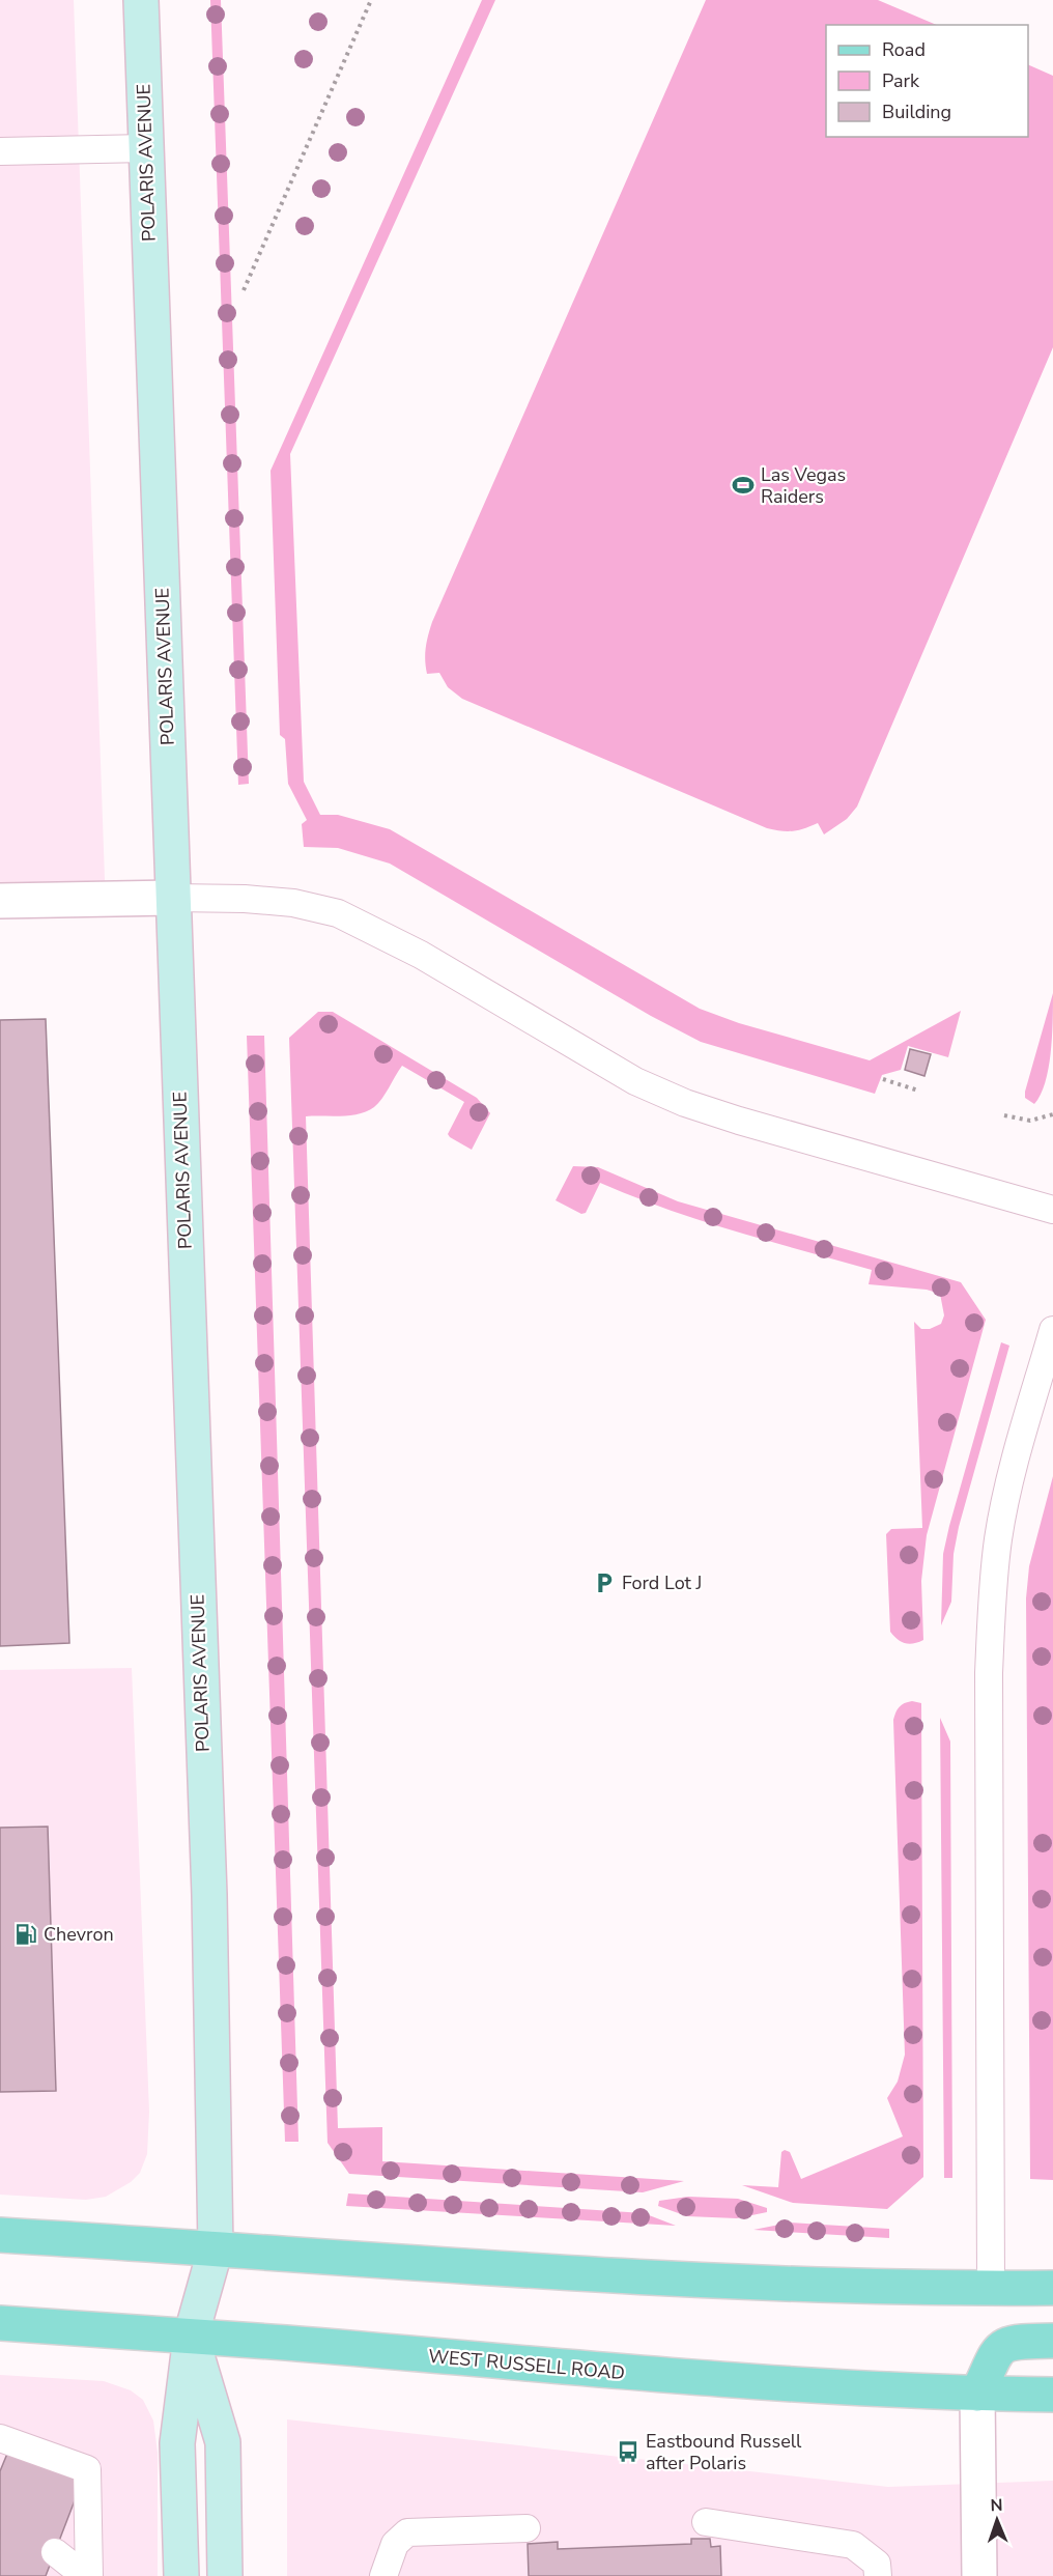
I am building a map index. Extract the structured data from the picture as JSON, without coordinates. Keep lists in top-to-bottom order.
{
  "streets": {
    "main road": ["WEST RUSSELL ROAD"],
    "street": ["POLARIS AVENUE"]
  },
  "crossings": [
    ["POLARIS AVENUE", "WEST RUSSELL ROAD"]
  ],
  "places": {
    "sports": ["Las Vegas Raiders"],
    "parking": ["Ford Lot J"],
    "fuel station": ["Chevron"],
    "bus stop": ["Eastbound Russell after Polaris"]
  },
  "legend": ["Road", "Park", "Building"],
  "north": "top"
}
